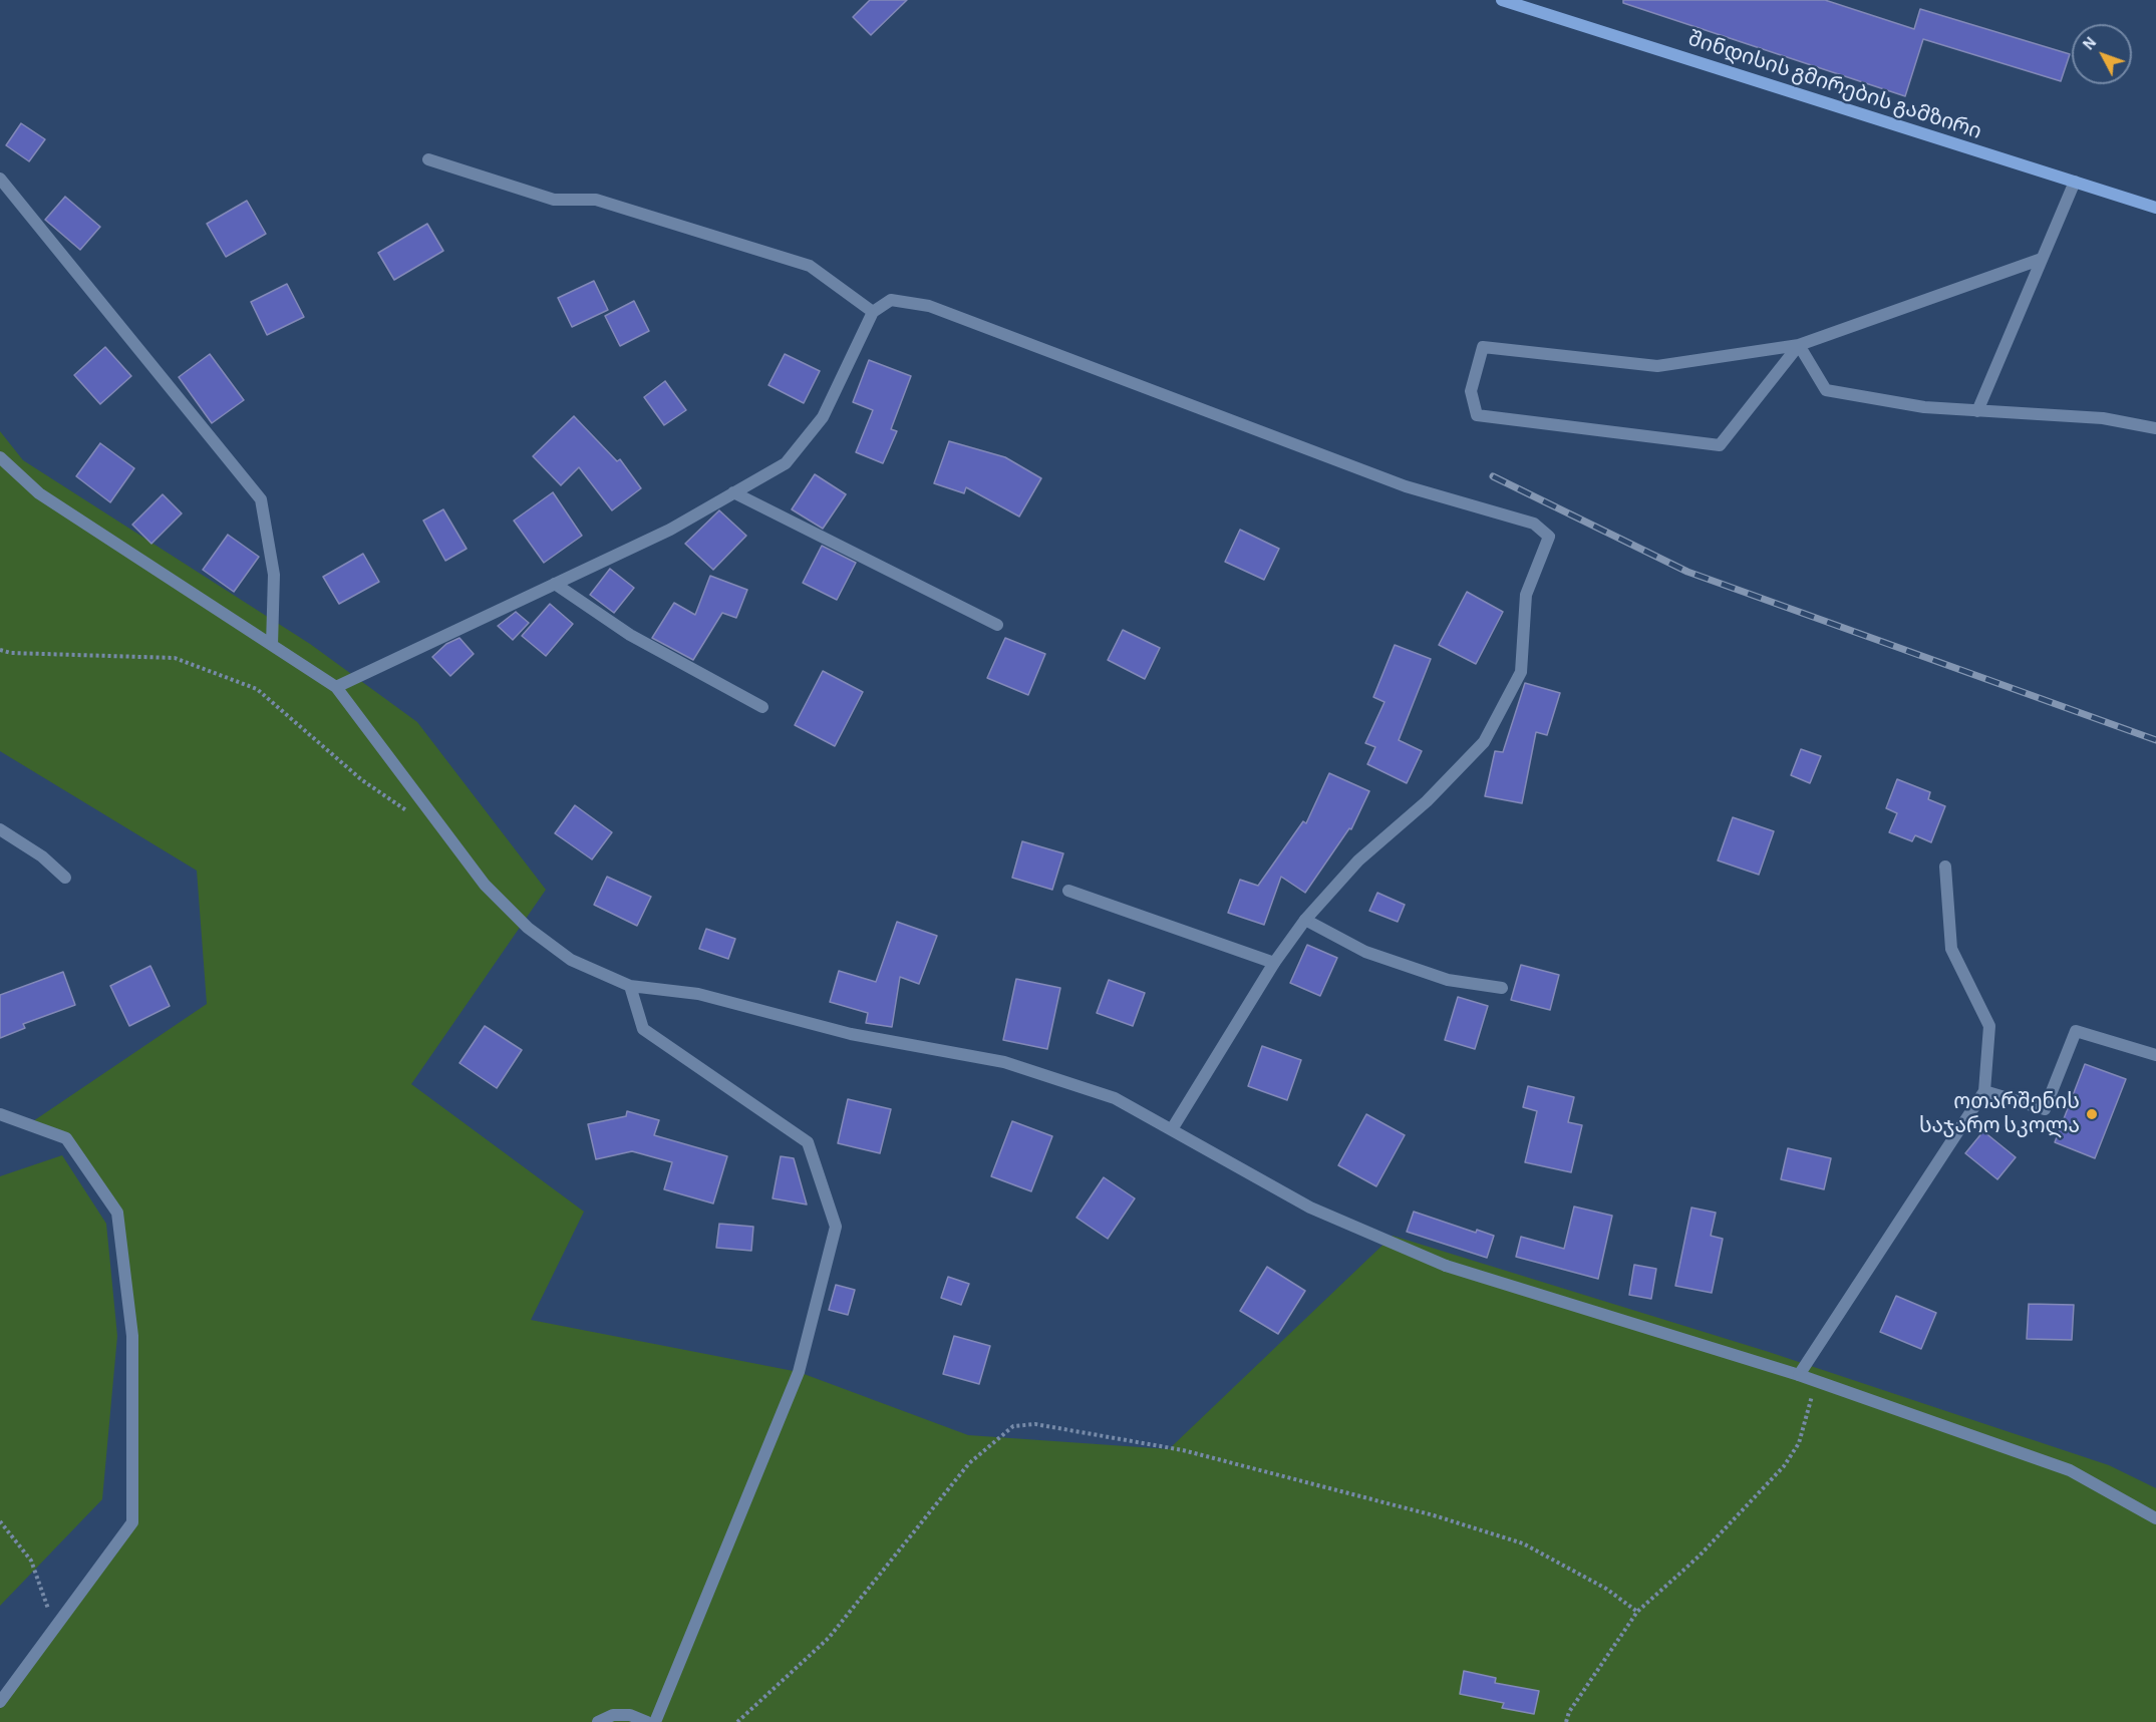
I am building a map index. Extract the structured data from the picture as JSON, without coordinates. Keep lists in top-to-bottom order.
{
  "streets": {
    "main road": ["შინდისის გმირების გამზირი"]
  },
  "places": ["ოთარშენის საჯარო სკოლა"],
  "north": "top left"
}
